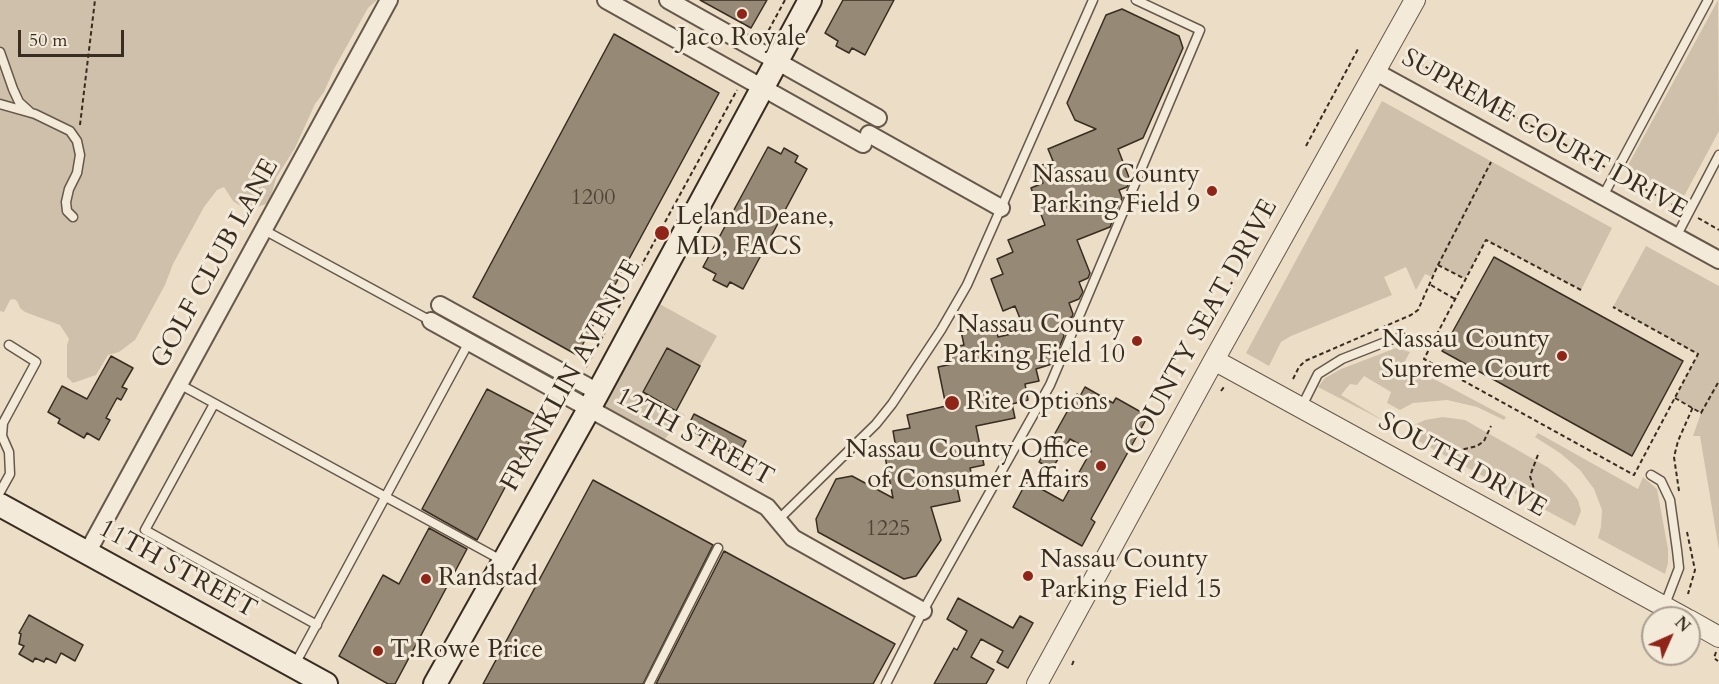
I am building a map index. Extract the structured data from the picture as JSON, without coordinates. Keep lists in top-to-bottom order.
{
  "streets": {
    "main road": ["FRANKLIN AVENUE", "11TH STREET"],
    "street": [
      "SUPREME COURT DRIVE",
      "GOLF CLUB LANE",
      "COUNTY SEAT DRIVE",
      "12TH STREET",
      "SOUTH DRIVE"
    ]
  },
  "crossings": [
    ["SUPREME COURT DRIVE", "COUNTY SEAT DRIVE"],
    ["GOLF CLUB LANE", "11TH STREET"],
    ["COUNTY SEAT DRIVE", "SOUTH DRIVE"],
    ["FRANKLIN AVENUE", "12TH STREET"]
  ],
  "places": [
    "Jaco Royale",
    "Nassau County Parking Field 9",
    "Leland Deane, MD, FACS",
    "Nassau County Parking Field 10",
    "Nassau County Supreme Court",
    "Rite Options",
    "Nassau County Office of Consumer Affairs",
    "Nassau County Parking Field 15",
    "Randstad",
    "T.Rowe Price"
  ],
  "house_numbers": ["1200", "1225"],
  "scale_bar": "50 m",
  "north": "top right"
}
